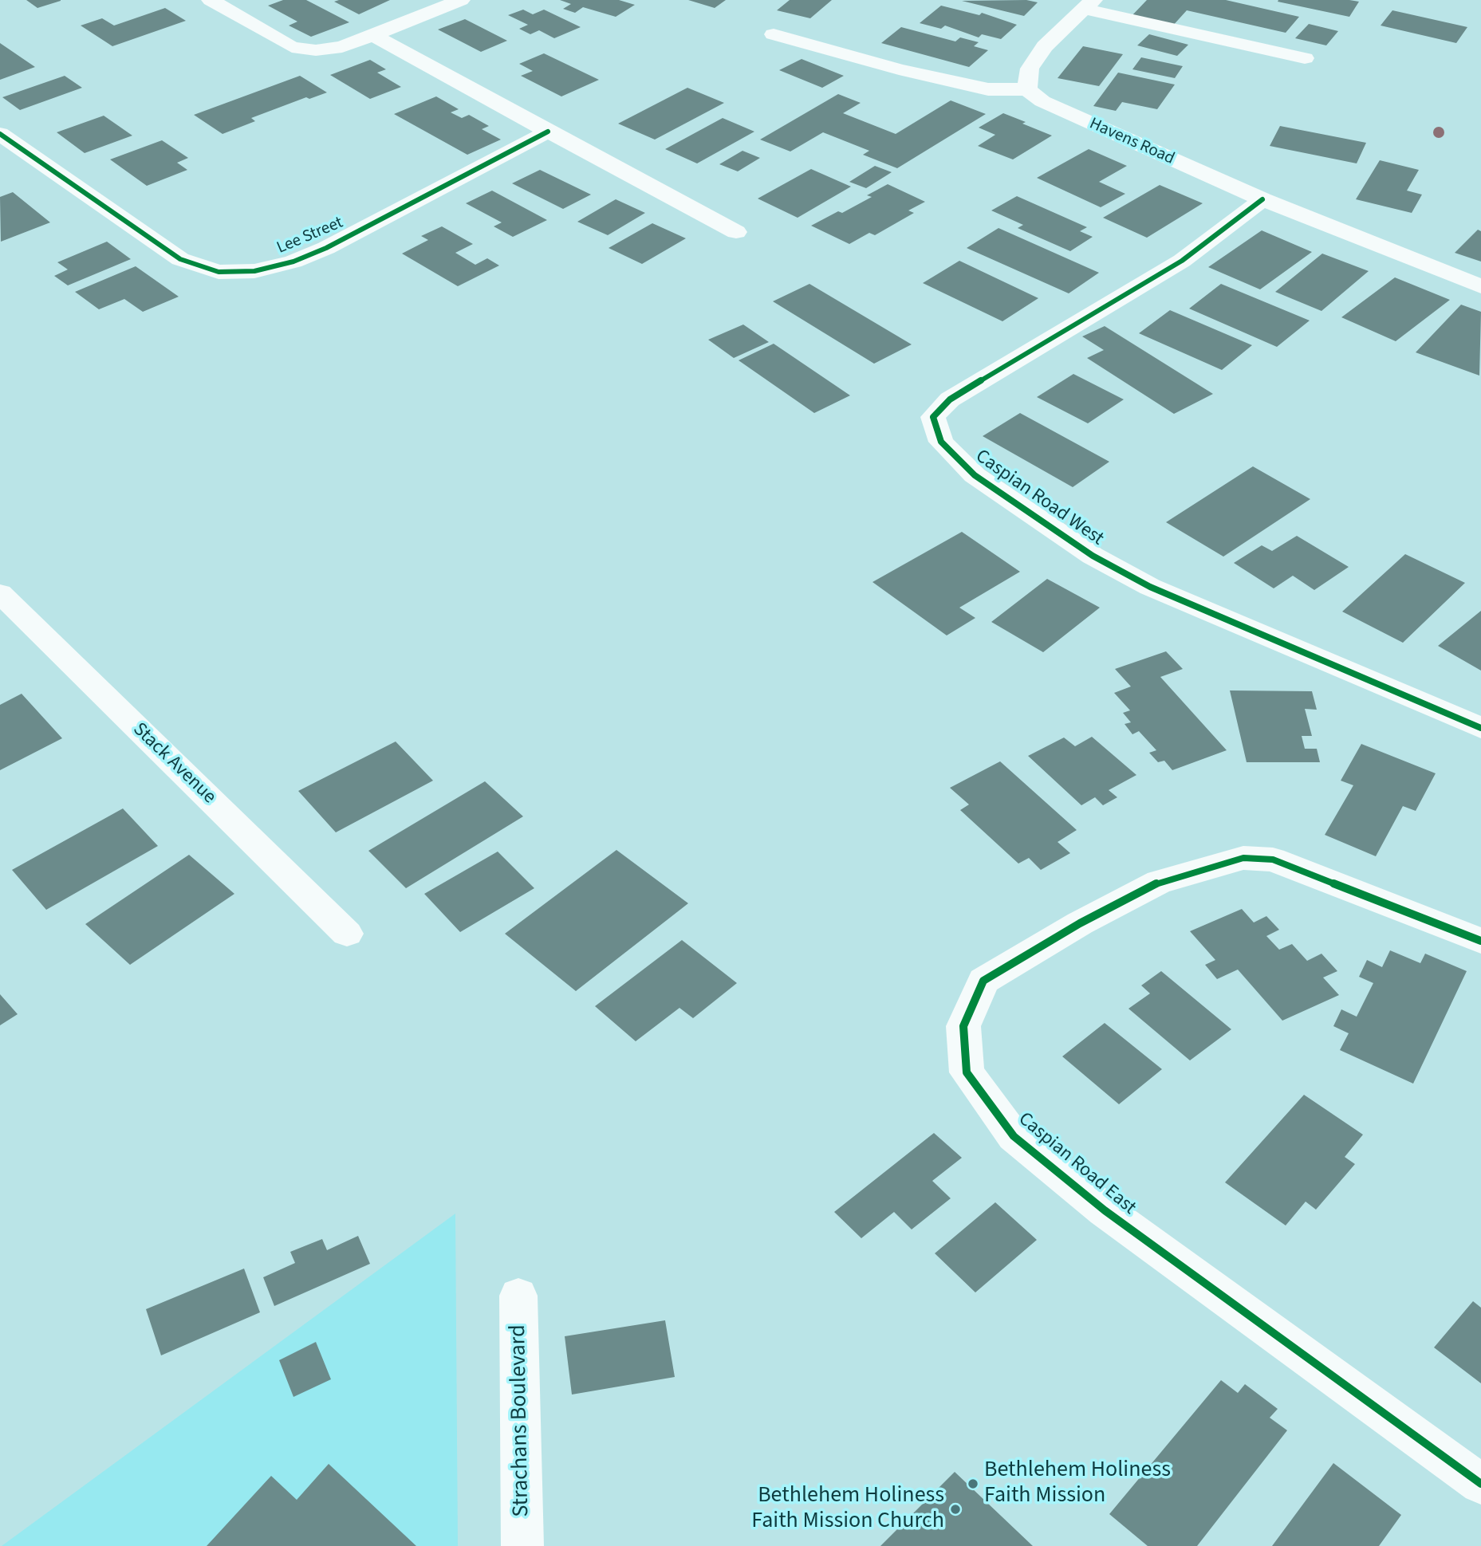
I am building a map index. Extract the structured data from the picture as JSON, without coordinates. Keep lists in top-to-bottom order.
{
  "streets": {
    "street": [
      "Havens Road",
      "Lee Street",
      "Caspian Road West",
      "Stack Avenue",
      "Caspian Road East",
      "Strachans Boulevard"
    ]
  },
  "crossings": [
    ["Havens Road", "Caspian Road West"]
  ],
  "places": ["Bethlehem Holiness Faith Mission", "Bethlehem Holiness Faith Mission Church"]
}
